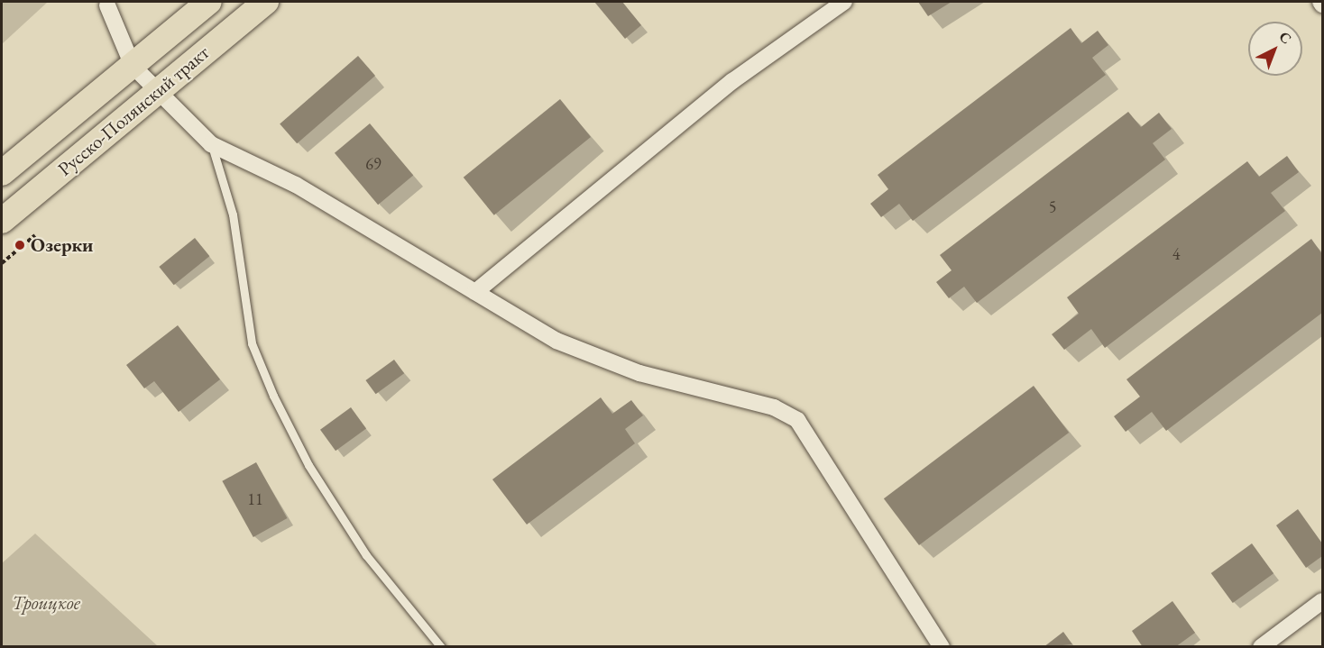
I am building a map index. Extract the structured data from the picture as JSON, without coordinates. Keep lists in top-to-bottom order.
{
  "streets": {
    "main road": ["Русско-Полянский тракт"]
  },
  "parks": ["Троицкое"],
  "places": ["Озерки"],
  "house_numbers": [
    "69",
    "5",
    "4",
    "11"
  ],
  "north": "top right"
}
